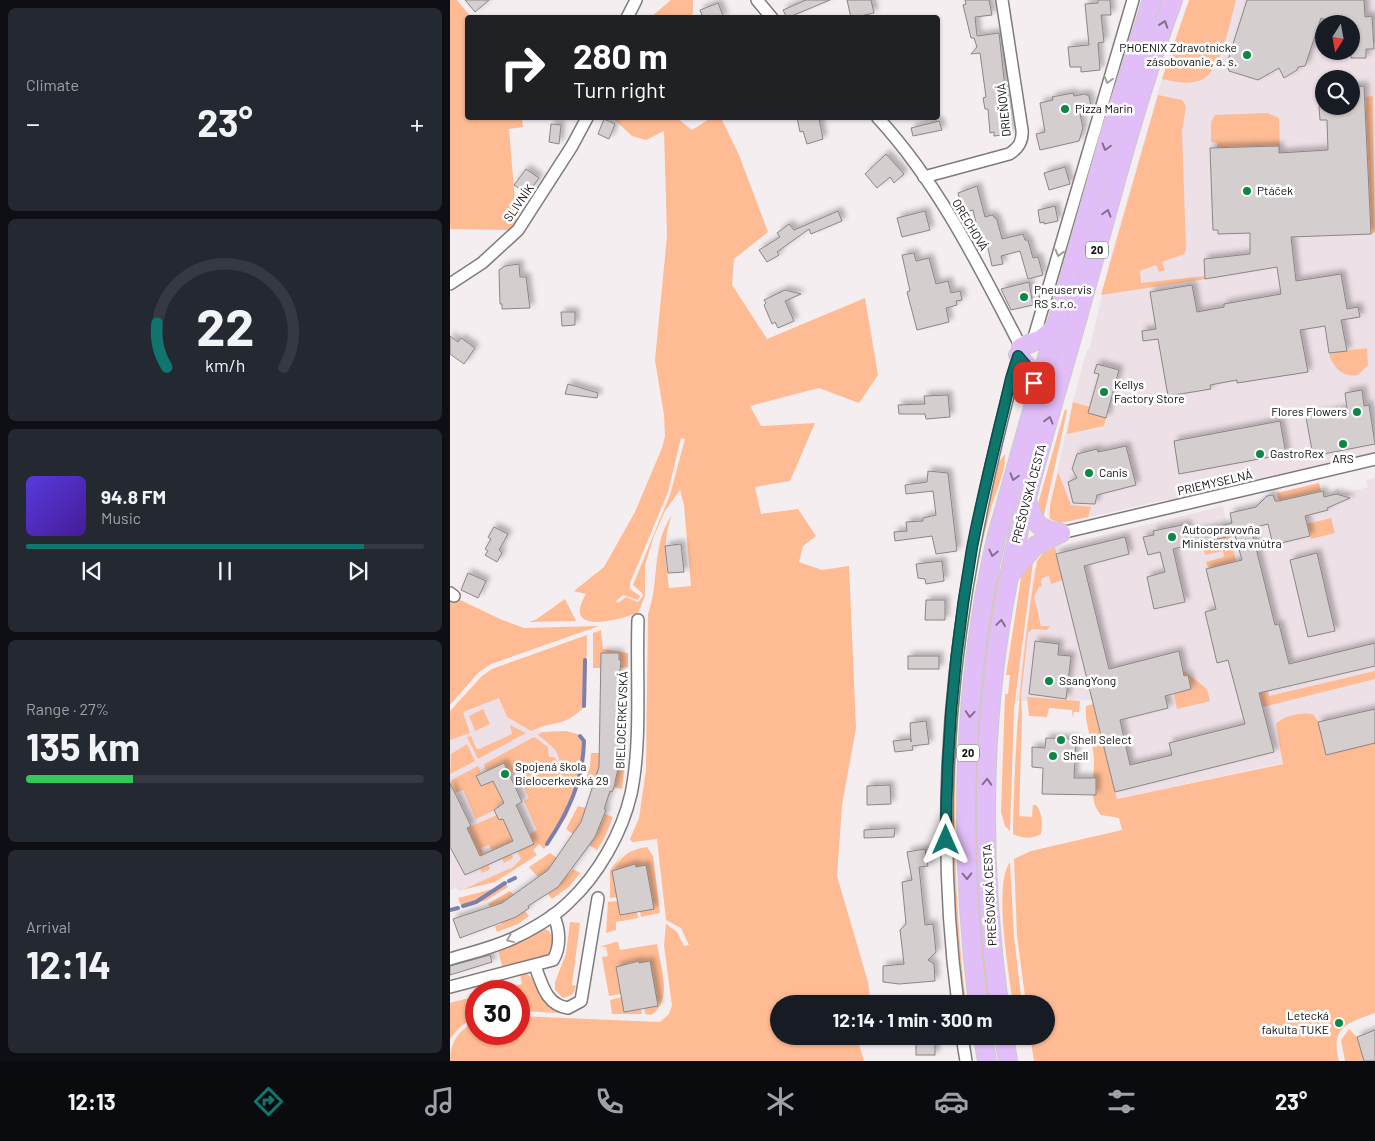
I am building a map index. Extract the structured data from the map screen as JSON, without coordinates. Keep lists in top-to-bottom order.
{
  "streets": {
    "highway": ["20", "PREŠOVSKÁ CESTA"],
    "street": [
      "DRIEŇOVÁ",
      "SLIVNÍK",
      "ORECHOVÁ",
      "PRIEMYSELNÁ",
      "BIELOCERKEVSKÁ"
    ]
  },
  "crossings": [
    ["DRIEŇOVÁ", "ORECHOVÁ"]
  ],
  "places": [
    "PHOENIX Zdravotnícke zásobovanie, a. s.",
    "Pizza Marin",
    "Ptáček",
    "Pneuservis RS s.r.o.",
    "Kellys Factory Store",
    "Flores Flowers",
    "ARS",
    "GastroRex",
    "Canis",
    "Autoopravovňa Ministerstva vnútra",
    "SsangYong",
    "Shell Select",
    "Shell",
    "Spojená škola Bielocerkevská 29",
    "Letecká fakulta TUKE"
  ],
  "north": "bottom",
  "page": {
    "tile": [
      "Climate",
      ["Range · 27%", "135 km"],
      ["Arrival", "12:14"]
    ],
    "turn": ["280 m", "Turn right"],
    "heat": ["−", "23°", "+"],
    "song": ["94.8 FM", "Music"],
    "limit": "30",
    "trip": "12:14 · 1 min · 300 m",
    "tabs": ["12:13", "23°"],
    "gauge": ["22", "km/h"]
  }
}
